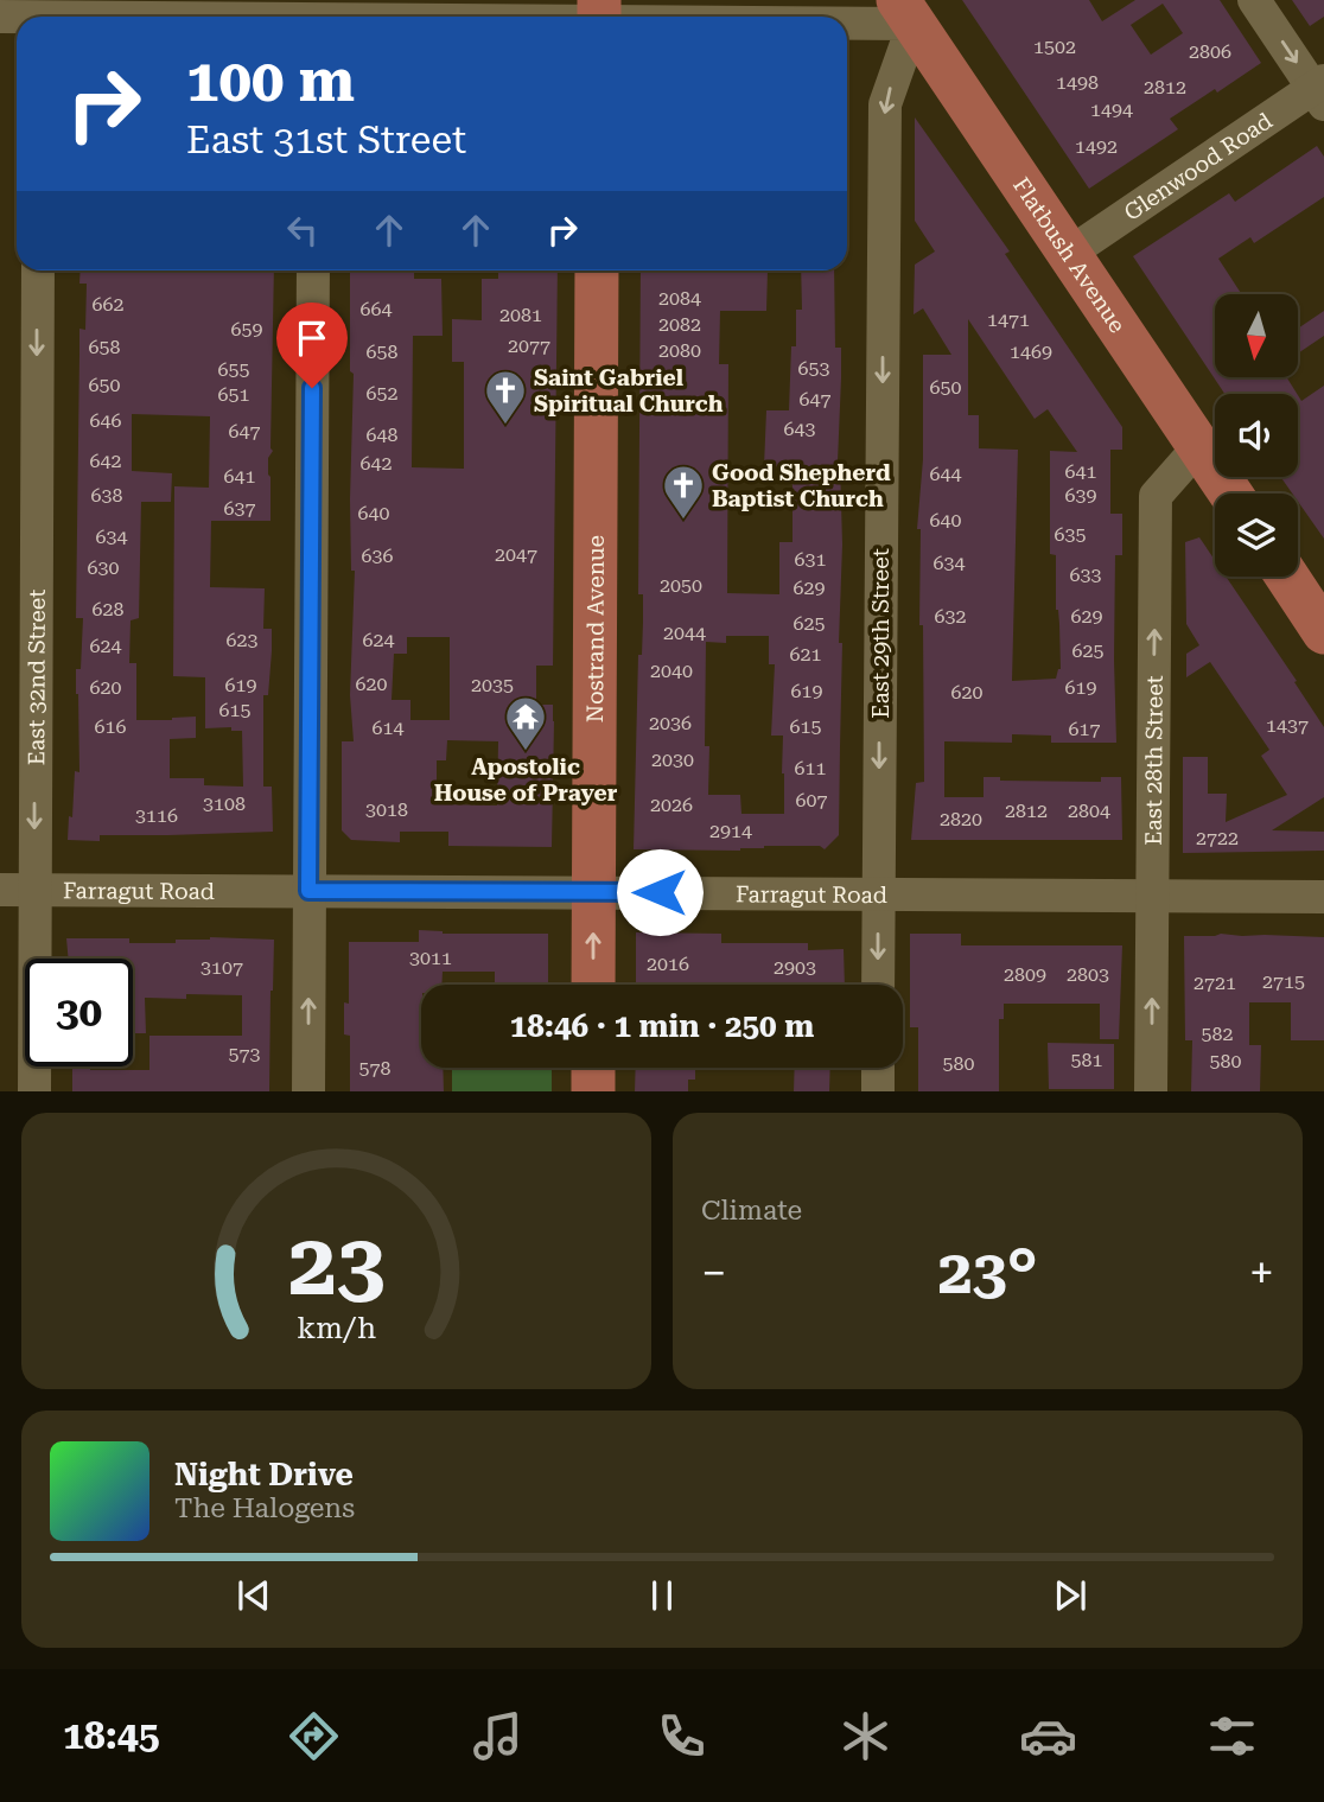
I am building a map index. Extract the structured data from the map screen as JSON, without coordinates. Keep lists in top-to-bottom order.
{
  "streets": {
    "main road": ["Flatbush Avenue", "Nostrand Avenue"],
    "street": [
      "Glenwood Road",
      "East 29th Street",
      "East 32nd Street",
      "East 28th Street",
      "Farragut Road"
    ]
  },
  "crossings": [
    ["Glenwood Road", "Flatbush Avenue"],
    ["Flatbush Avenue", "East 29th Street"],
    ["Flatbush Avenue", "East 28th Street"],
    ["Nostrand Avenue", "Farragut Road"],
    ["East 29th Street", "Farragut Road"],
    ["East 32nd Street", "Farragut Road"],
    ["East 28th Street", "Farragut Road"]
  ],
  "one_way": ["East 29th Street", "East 28th Street"],
  "places": {
    "church": ["Saint Gabriel Spiritual Church", "Good Shepherd Baptist Church"],
    "temple": ["Apostolic House of Prayer"]
  },
  "house_numbers": [
    "1502",
    "2806",
    "1498",
    "2812",
    "1494",
    "1492",
    "2084",
    "662",
    "664",
    "2081",
    "1471",
    "2082",
    "659",
    "2077",
    "658",
    "2080",
    "658",
    "1469",
    "653",
    "655",
    "650",
    "650",
    "652",
    "651",
    "647",
    "646",
    "643",
    "647",
    "648",
    "642",
    "642",
    "641",
    "644",
    "641",
    "638",
    "639",
    "637",
    "640",
    "640",
    "635",
    "634",
    "2047",
    "636",
    "631",
    "634",
    "630",
    "633",
    "2050",
    "629",
    "628",
    "632",
    "629",
    "625",
    "2044",
    "623",
    "624",
    "624",
    "625",
    "621",
    "2040",
    "620",
    "619",
    "2035",
    "620",
    "619",
    "619",
    "620",
    "615",
    "2036",
    "1437",
    "616",
    "615",
    "614",
    "617",
    "2030",
    "611",
    "607",
    "3108",
    "2026",
    "3018",
    "2812",
    "2804",
    "3116",
    "2820",
    "2914",
    "2722",
    "3011",
    "2016",
    "3107",
    "2903",
    "2809",
    "2803",
    "2715",
    "2721",
    "582",
    "573",
    "581",
    "580",
    "580",
    "578"
  ],
  "north": "bottom",
  "page": {
    "turn": ["100 m", "East 31st Street"],
    "limit": "30",
    "trip": "18:46 · 1 min · 250 m",
    "tile": "Climate",
    "heat": ["−", "23°", "+"],
    "song": ["Night Drive", "The Halogens"],
    "tabs": "18:45",
    "gauge": ["23", "km/h"]
  }
}
